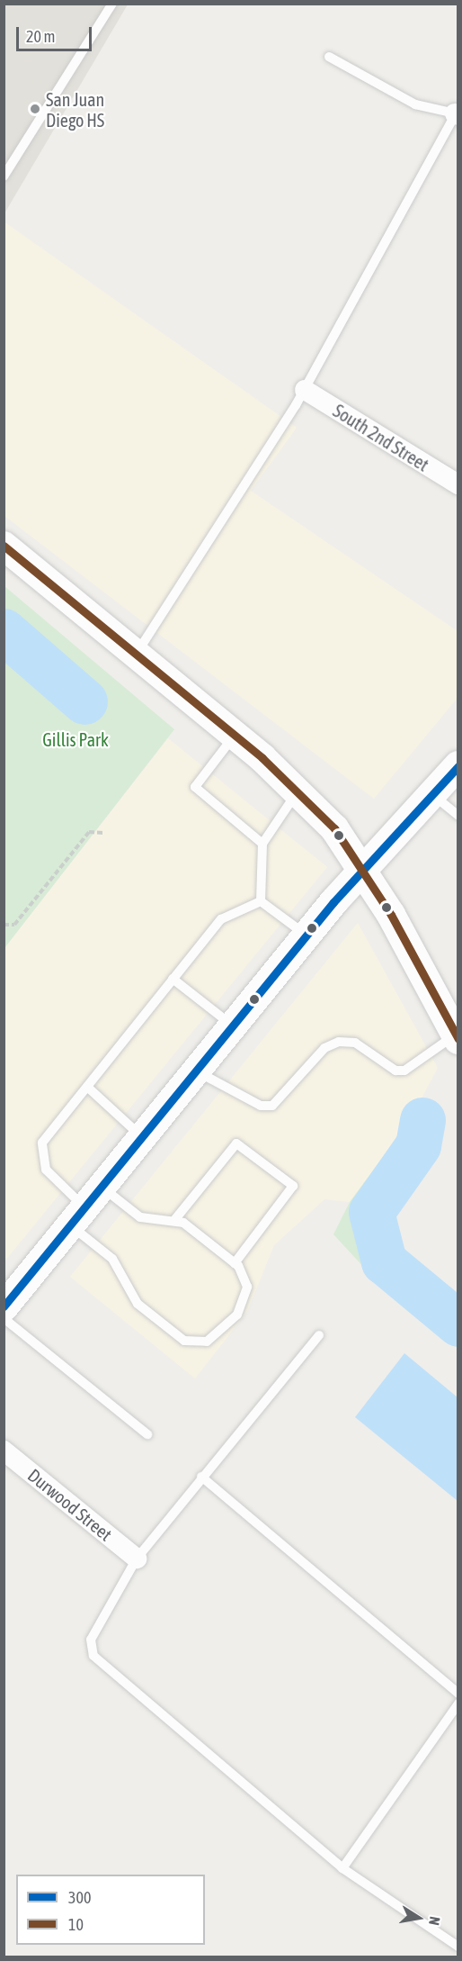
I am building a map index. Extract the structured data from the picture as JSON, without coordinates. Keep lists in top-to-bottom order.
{
  "streets": {
    "street": ["South 2nd Street", "Durwood Street"]
  },
  "parks": ["Gillis Park"],
  "places": ["San Juan Diego HS"],
  "lines": ["transit line 10", "transit line 300"],
  "legend": ["300", "10"],
  "scale_bar": "20 m",
  "north": "right"
}
